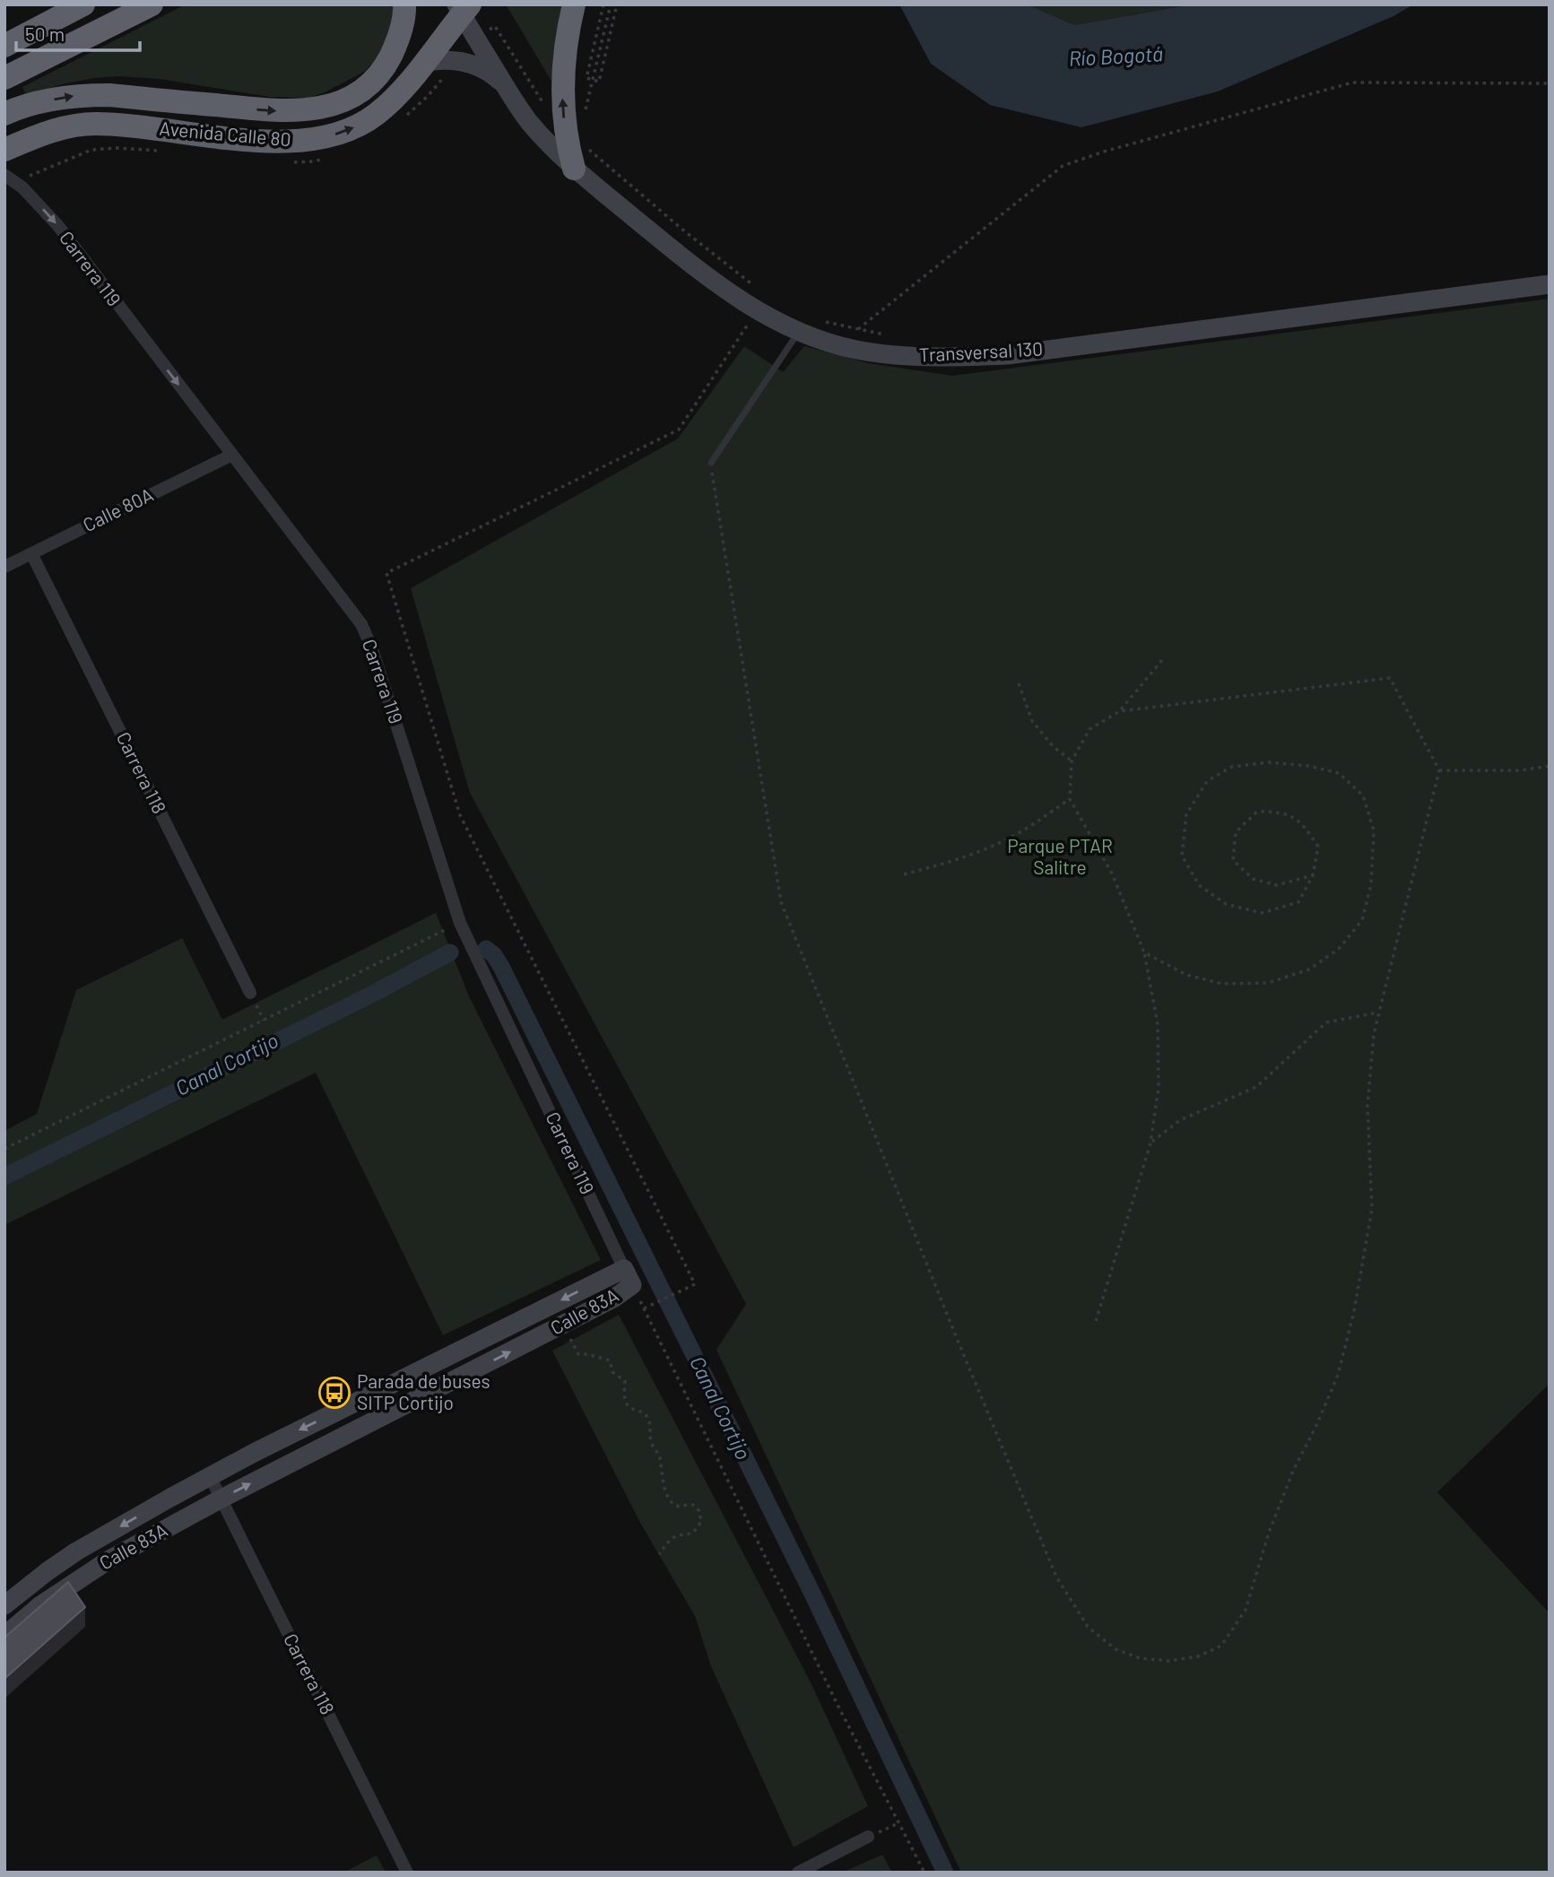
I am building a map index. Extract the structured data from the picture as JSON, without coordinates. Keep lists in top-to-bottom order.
{
  "streets": {
    "highway": ["Avenida Calle 80"],
    "street": [
      "Carrera 119",
      "Transversal 130",
      "Calle 80A",
      "Carrera 118",
      "Calle 83A"
    ]
  },
  "crossings": [
    ["Avenida Calle 80", "Transversal 130"],
    ["Carrera 119", "Calle 80A"],
    ["Carrera 119", "Calle 83A"],
    ["Calle 80A", "Carrera 118"],
    ["Carrera 118", "Calle 83A"]
  ],
  "one_way": ["Avenida Calle 80"],
  "water": ["Río Bogotá", "Canal Cortijo"],
  "parks": ["Parque PTAR Salitre"],
  "places": {
    "bus stop": ["Parada de buses SITP Cortijo"]
  },
  "scale_bar": "50 m"
}
